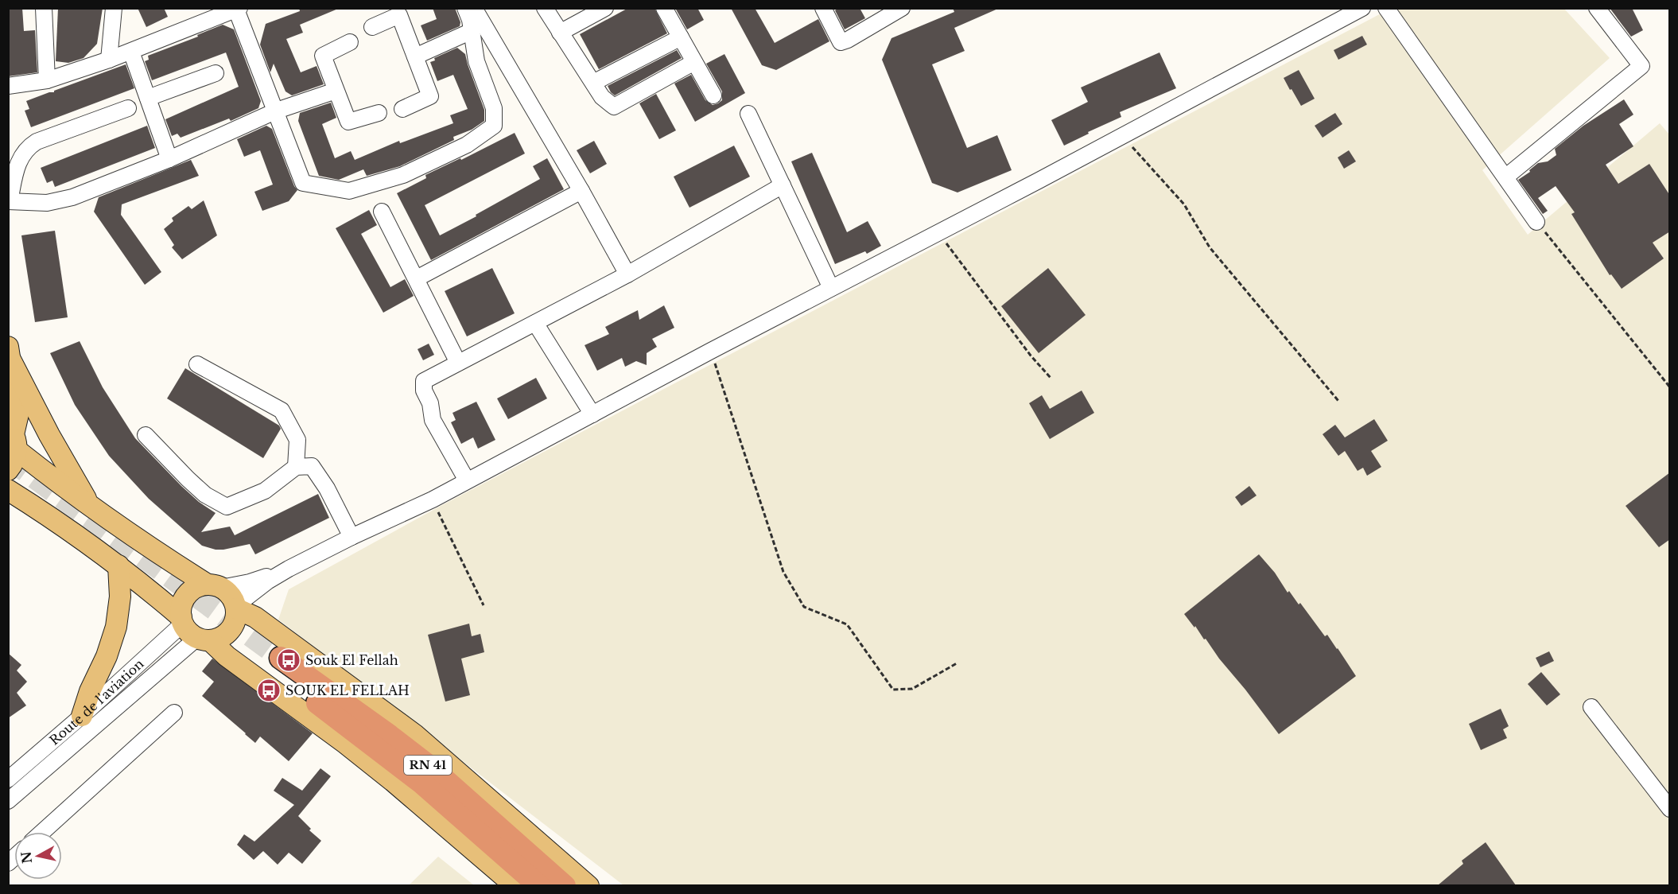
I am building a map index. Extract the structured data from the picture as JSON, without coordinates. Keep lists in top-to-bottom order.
{
  "streets": {
    "highway": ["RN 41"],
    "street": ["Route de l'aviation"]
  },
  "places": {
    "bus stop": ["Souk El Fellah", "SOUK EL FELLAH"]
  },
  "north": "left"
}
